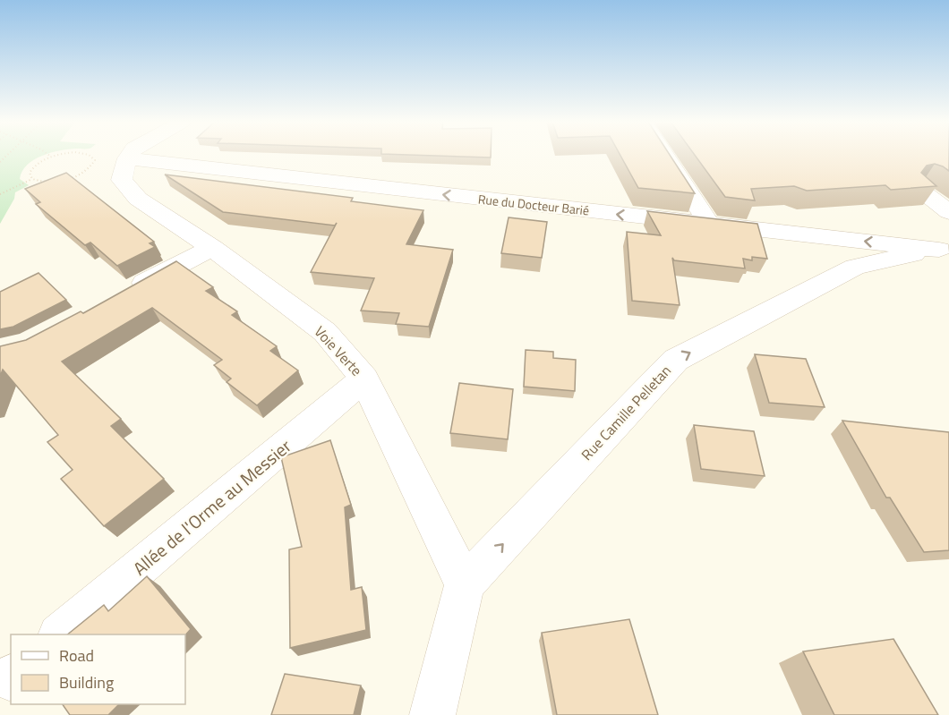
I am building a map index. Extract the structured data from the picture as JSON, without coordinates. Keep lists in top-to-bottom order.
{
  "streets": {
    "street": [
      "Rue du Docteur Barié",
      "Voie Verte",
      "Rue Camille Pelletan",
      "Allée de l'Orme au Messier"
    ]
  },
  "crossings": [
    ["Rue du Docteur Barié", "Voie Verte"],
    ["Rue du Docteur Barié", "Rue Camille Pelletan"],
    ["Voie Verte", "Rue Camille Pelletan"],
    ["Voie Verte", "Allée de l'Orme au Messier"]
  ],
  "one_way": ["Rue du Docteur Barié", "Rue Camille Pelletan"],
  "legend": ["Road", "Building"]
}
